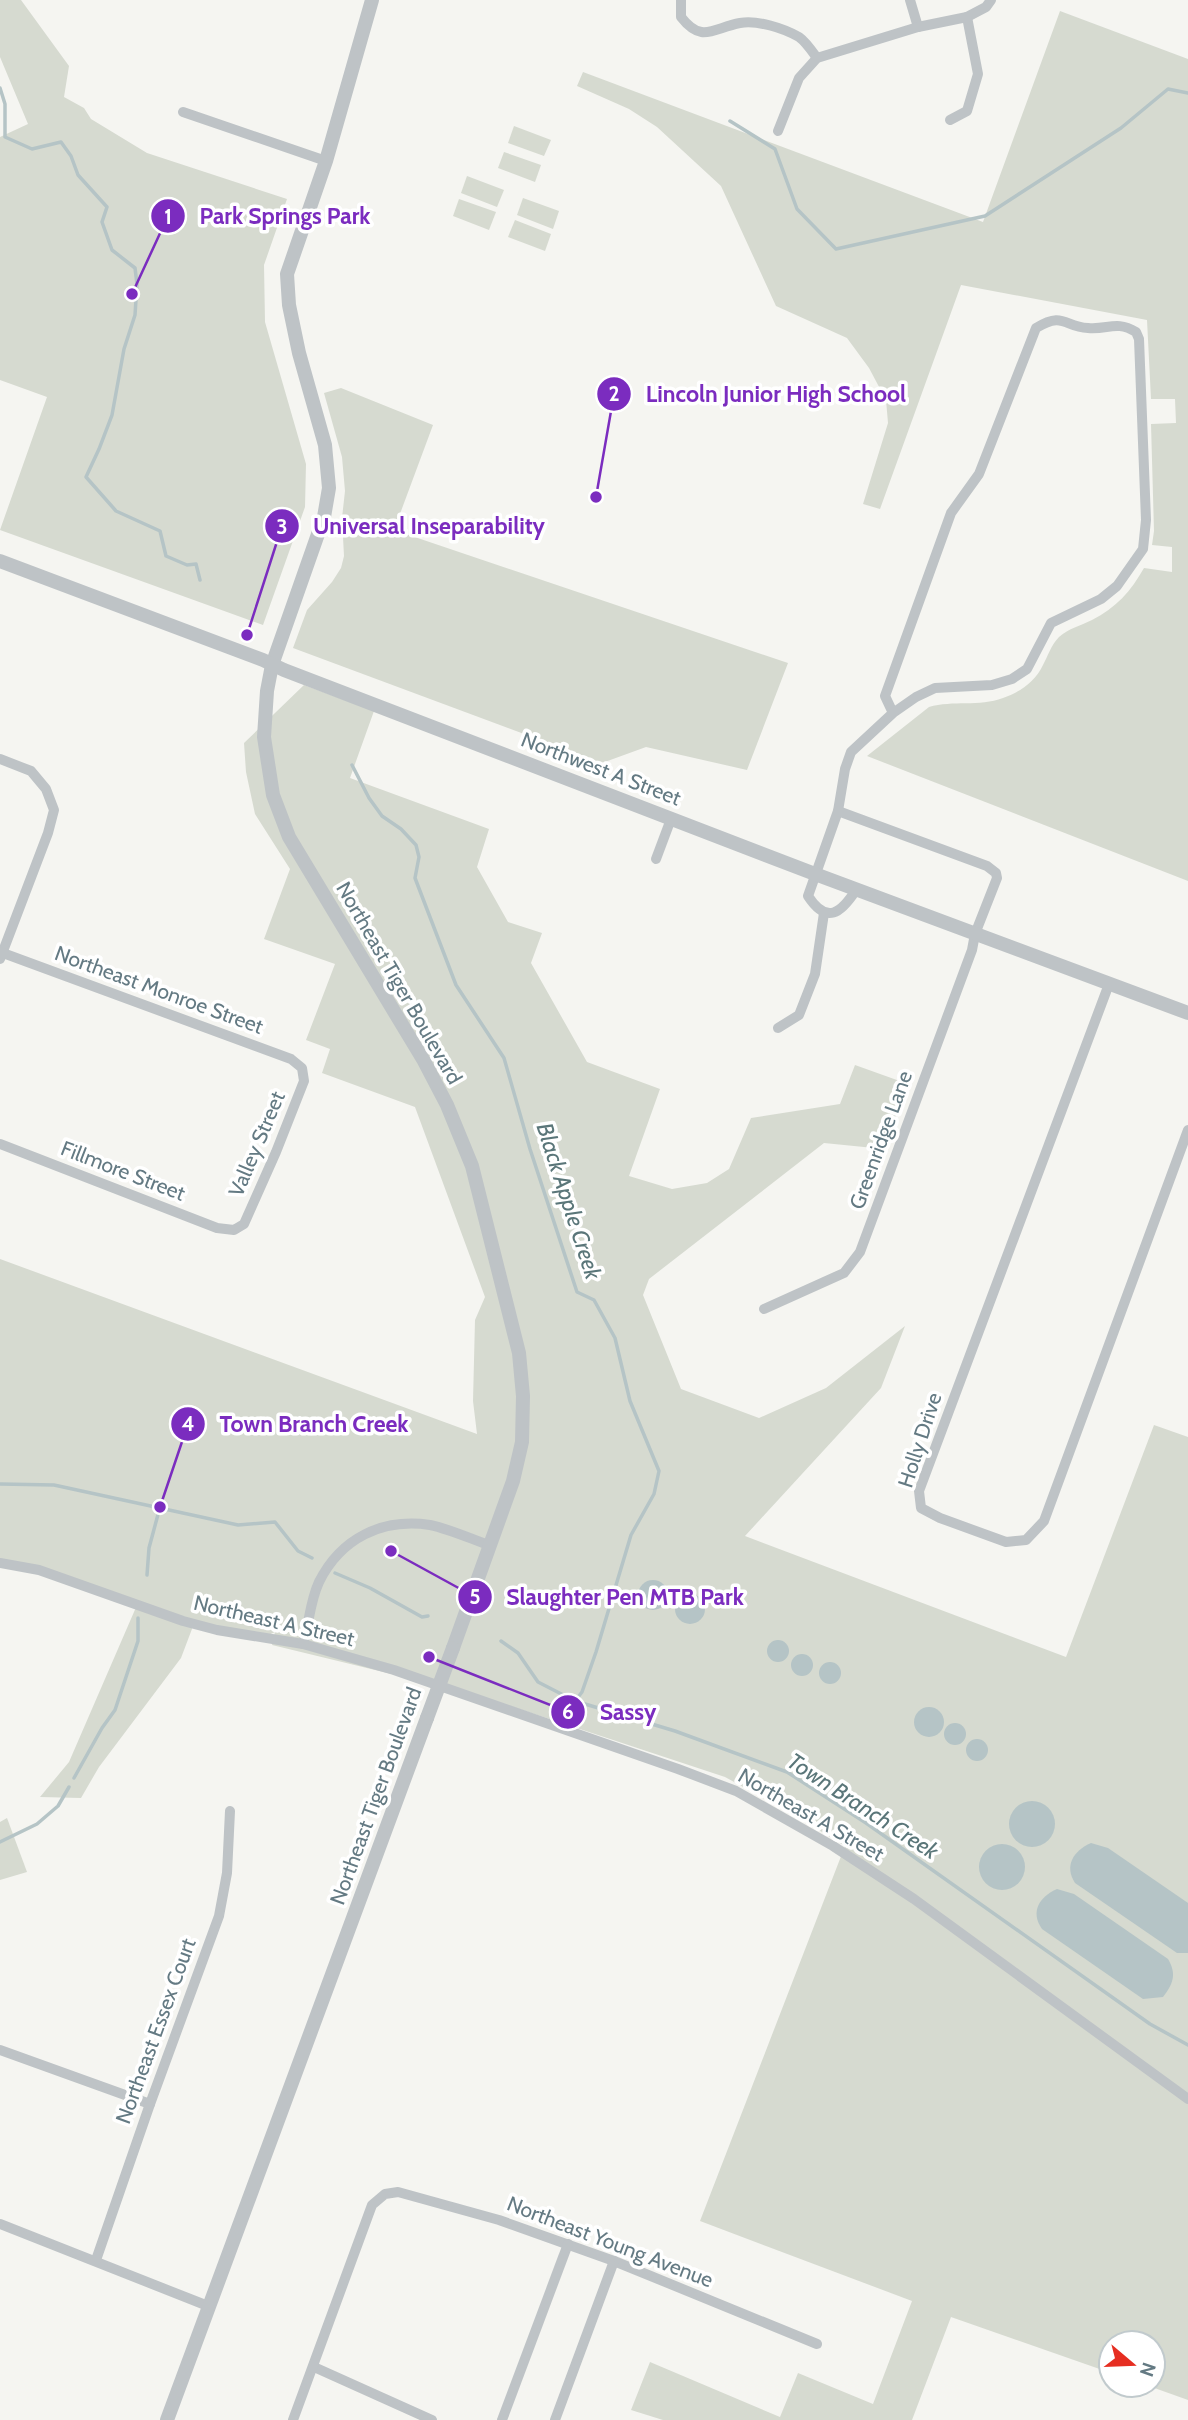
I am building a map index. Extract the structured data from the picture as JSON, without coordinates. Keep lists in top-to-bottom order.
{
  "streets": {
    "street": [
      "Northwest A Street",
      "Northeast Tiger Boulevard",
      "Northeast Monroe Street",
      "Greenridge Lane",
      "Valley Street",
      "Fillmore Street",
      "Holly Drive",
      "Northeast A Street",
      "Northeast Essex Court",
      "Northeast Young Avenue"
    ]
  },
  "crossings": [
    ["Northwest A Street", "Northeast Tiger Boulevard"],
    ["Northwest A Street", "Greenridge Lane"],
    ["Northwest A Street", "Holly Drive"],
    ["Northeast Monroe Street", "Valley Street"],
    ["Valley Street", "Fillmore Street"]
  ],
  "water": ["Black Apple Creek", "Town Branch Creek"],
  "places": [
    "Park Springs Park",
    "Lincoln Junior High School",
    "Universal Inseparability",
    "Town Branch Creek",
    "Slaughter Pen MTB Park",
    "Sassy"
  ],
  "north": "right"
}
